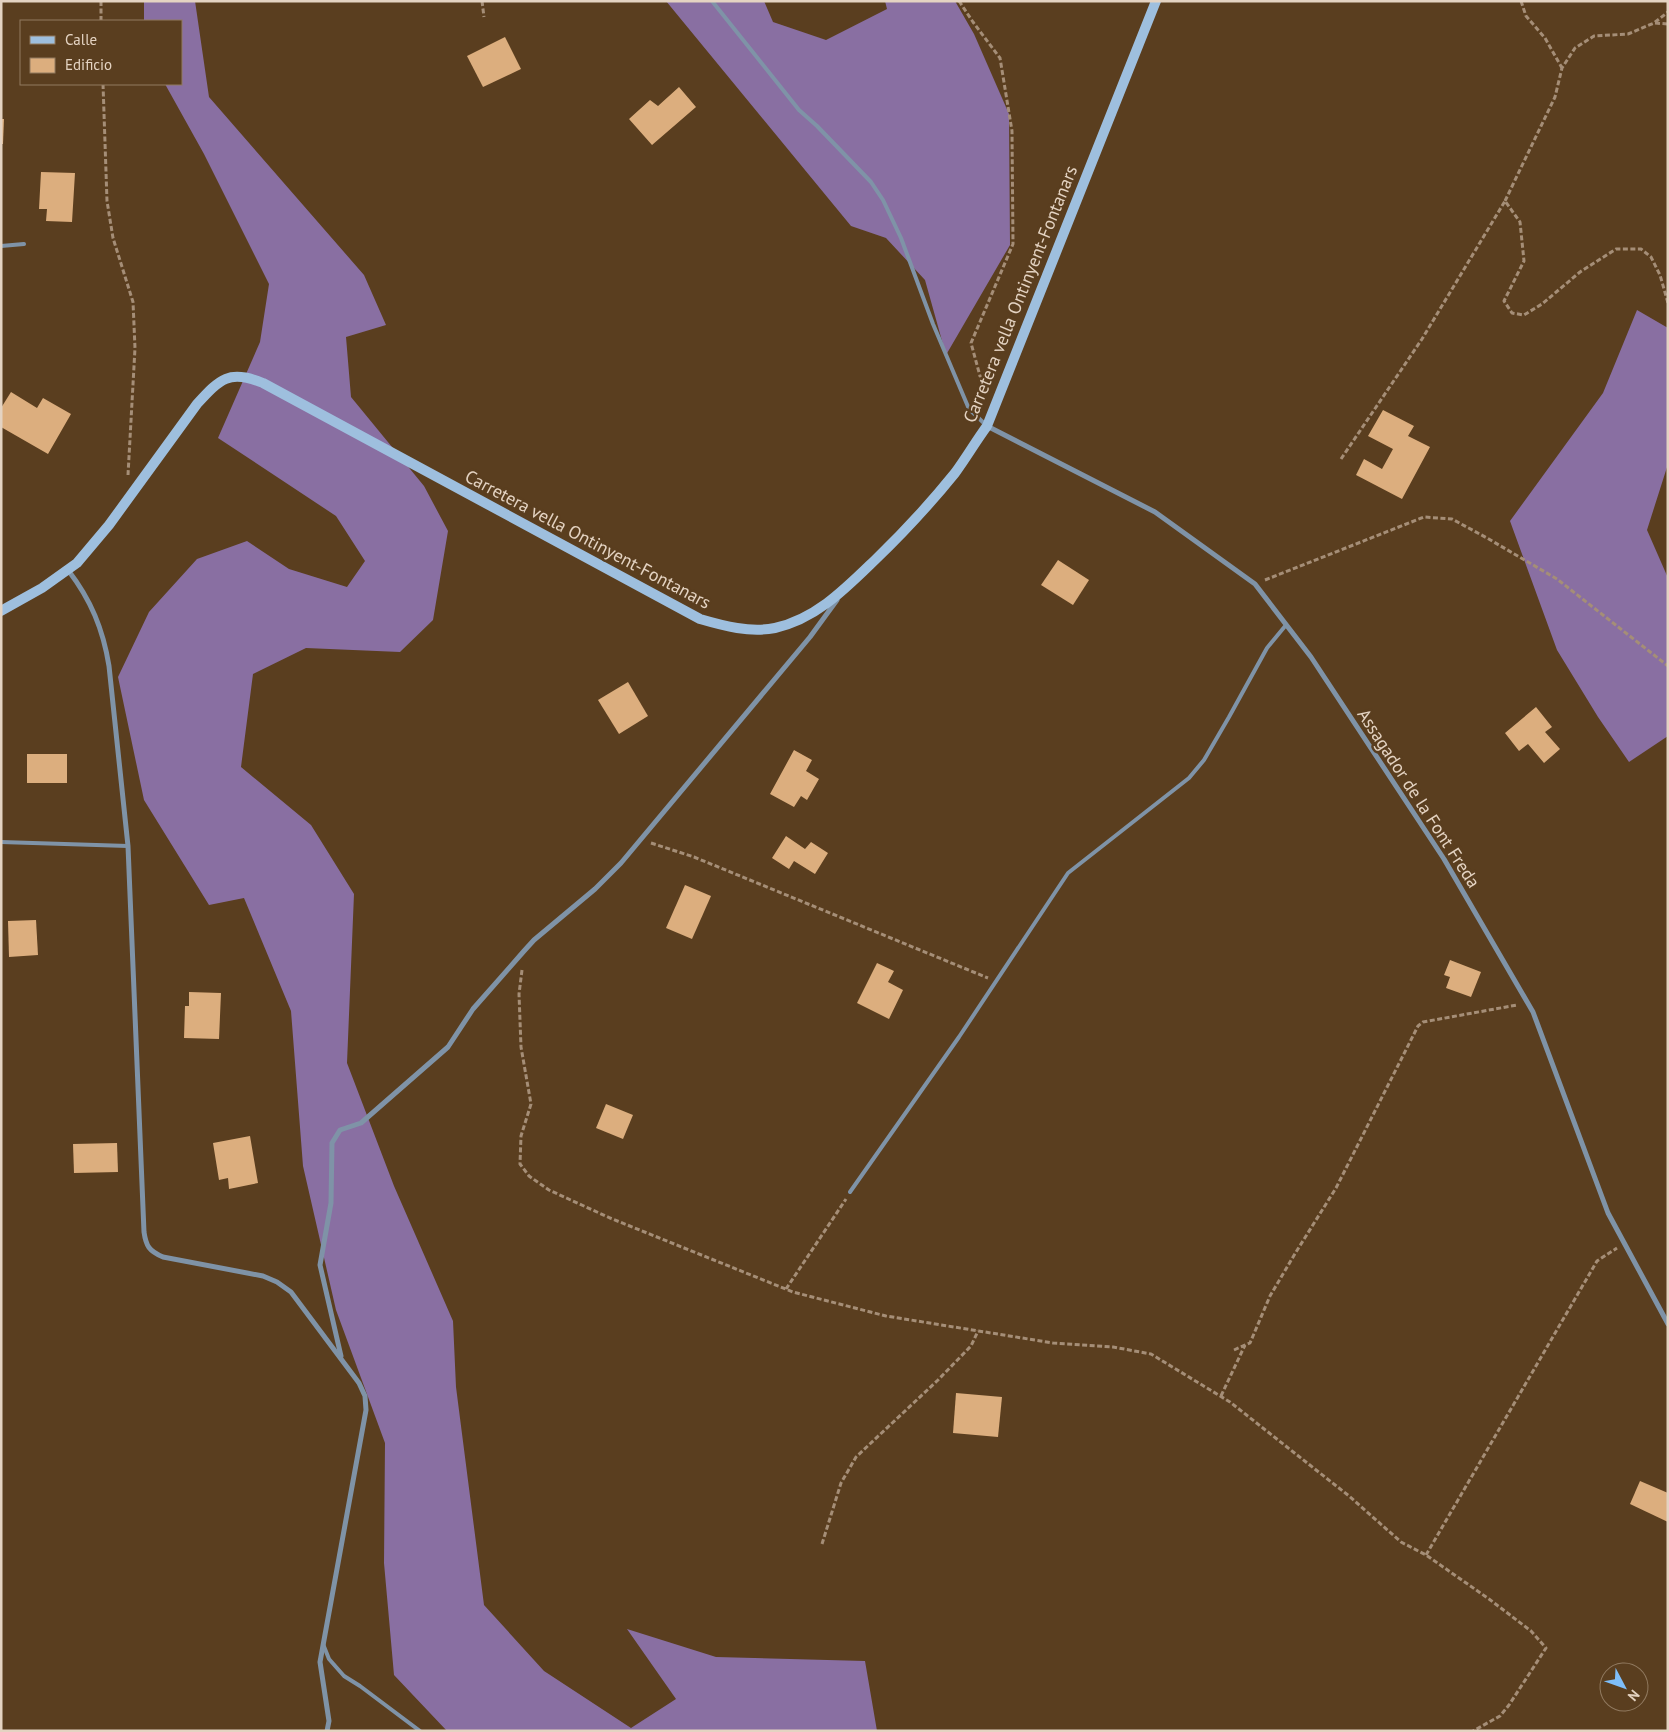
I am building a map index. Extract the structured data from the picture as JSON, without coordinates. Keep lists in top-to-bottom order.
{
  "streets": {
    "street": ["Carretera vella Ontinyent-Fontanars", "Assagador de la Font Freda"]
  },
  "crossings": [
    ["Carretera vella Ontinyent-Fontanars", "Assagador de la Font Freda"]
  ],
  "legend": ["Calle", "Edificio"],
  "north": "bottom right"
}
